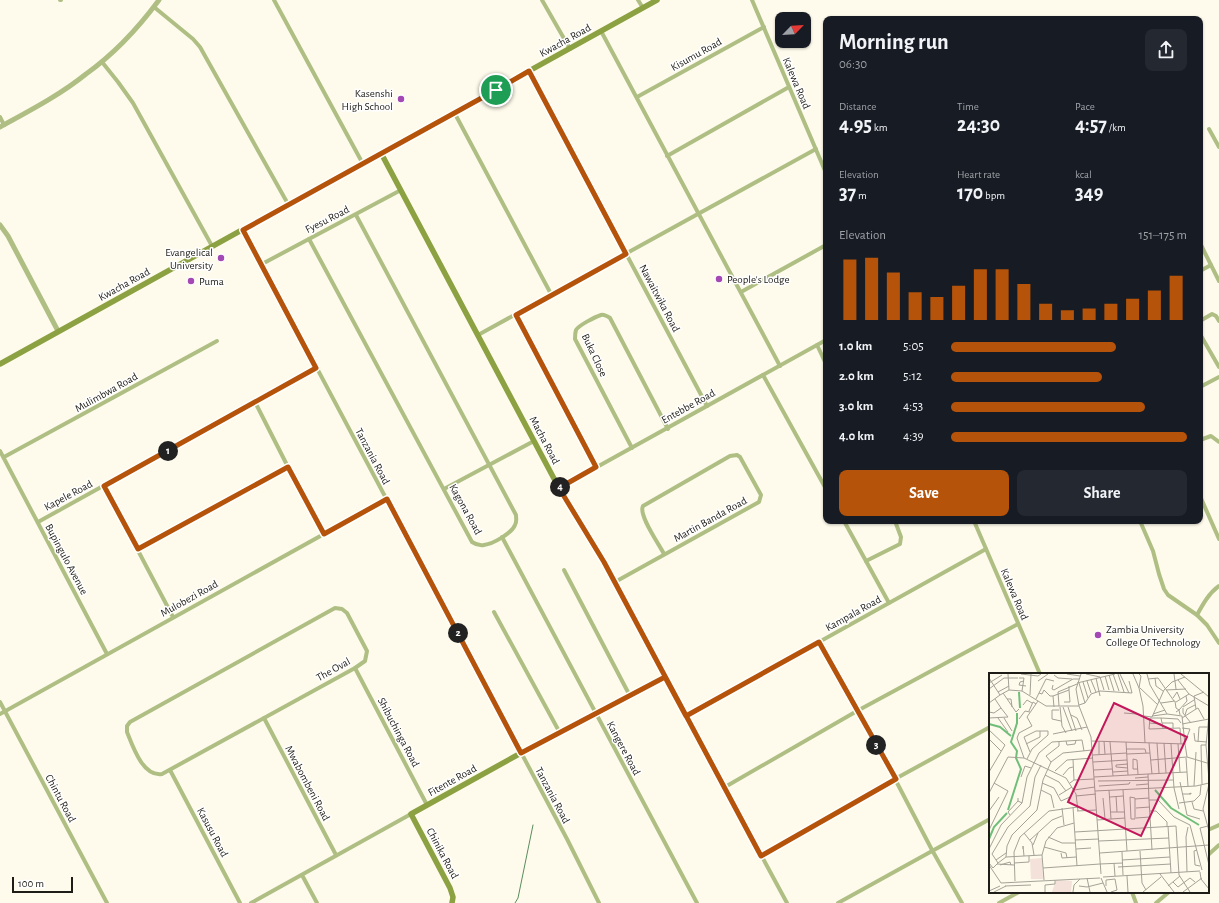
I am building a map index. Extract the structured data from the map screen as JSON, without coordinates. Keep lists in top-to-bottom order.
{
  "streets": {
    "main road": [
      "Kwacha Road",
      "Macha Road",
      "Fitente Road",
      "Chinika Road"
    ],
    "street": [
      "Kisumu Road",
      "Kalewa Road",
      "Fyesu Road",
      "Nawaitwika Road",
      "Buka Close",
      "Mulimbwa Road",
      "Entebbe Road",
      "Tanzania Road",
      "Kapele Road",
      "Kagona Road",
      "Martin Banda Road",
      "Bupingulo Avenue",
      "Mulobezi Road",
      "Kampala Road",
      "The Oval",
      "Shibuchinga Road",
      "Kangere Road",
      "Mwabombeni Road",
      "Chintu Road",
      "Kasusu Road"
    ]
  },
  "crossings": [
    ["Kwacha Road", "Nawaitwika Road"],
    ["Kwacha Road", "Macha Road"],
    ["Kwacha Road", "Tanzania Road"],
    ["Kisumu Road", "Kalewa Road"],
    ["Kalewa Road", "Kampala Road"],
    ["Fyesu Road", "Macha Road"],
    ["Fyesu Road", "Tanzania Road"],
    ["Fyesu Road", "Kagona Road"],
    ["Nawaitwika Road", "Entebbe Road"],
    ["Buka Close", "Entebbe Road"],
    ["Mulimbwa Road", "Bupingulo Avenue"],
    ["Entebbe Road", "Macha Road"],
    ["Macha Road", "Kampala Road"],
    ["Macha Road", "Fitente Road"],
    ["Tanzania Road", "Kapele Road"],
    ["Tanzania Road", "Mulobezi Road"],
    ["Tanzania Road", "Fitente Road"],
    ["Kapele Road", "Bupingulo Avenue"],
    ["Kagona Road", "Kangere Road"],
    ["Bupingulo Avenue", "Mulobezi Road"],
    ["Mulobezi Road", "Chintu Road"],
    ["The Oval", "Shibuchinga Road"],
    ["The Oval", "Mwabombeni Road"],
    ["The Oval", "Kasusu Road"],
    ["Shibuchinga Road", "Fitente Road"],
    ["Kangere Road", "Fitente Road"],
    ["Fitente Road", "Mwabombeni Road"],
    ["Fitente Road", "Chinika Road"]
  ],
  "places": [
    "Kasenshi High School",
    "Evangelical University",
    "People's Lodge",
    "Puma",
    "Zambia University College Of Technology"
  ],
  "scale_bar": "100 m",
  "north": "top right",
  "page": {
    "heading": ["Morning run", "06:30"],
    "stats": [
      ["Distance", "4.95 km"],
      ["Time", "24:30"],
      ["Pace", "4:57 /km"],
      ["Elevation", "37 m"],
      ["Heart rate", "170 bpm"],
      ["kcal", "349"]
    ],
    "chart": ["Elevation", "151–175 m"],
    "list": [
      {
        "name": "1.0 km",
        "note": "5:05"
      },
      {
        "name": "2.0 km",
        "note": "5:12"
      },
      {
        "name": "3.0 km",
        "note": "4:53"
      },
      {
        "name": "4.0 km",
        "note": "4:39"
      }
    ],
    "pins": [
      "1",
      "4",
      "2",
      "3"
    ],
    "buttons": ["Save", "Share"],
    "scale": "100 m"
  }
}
